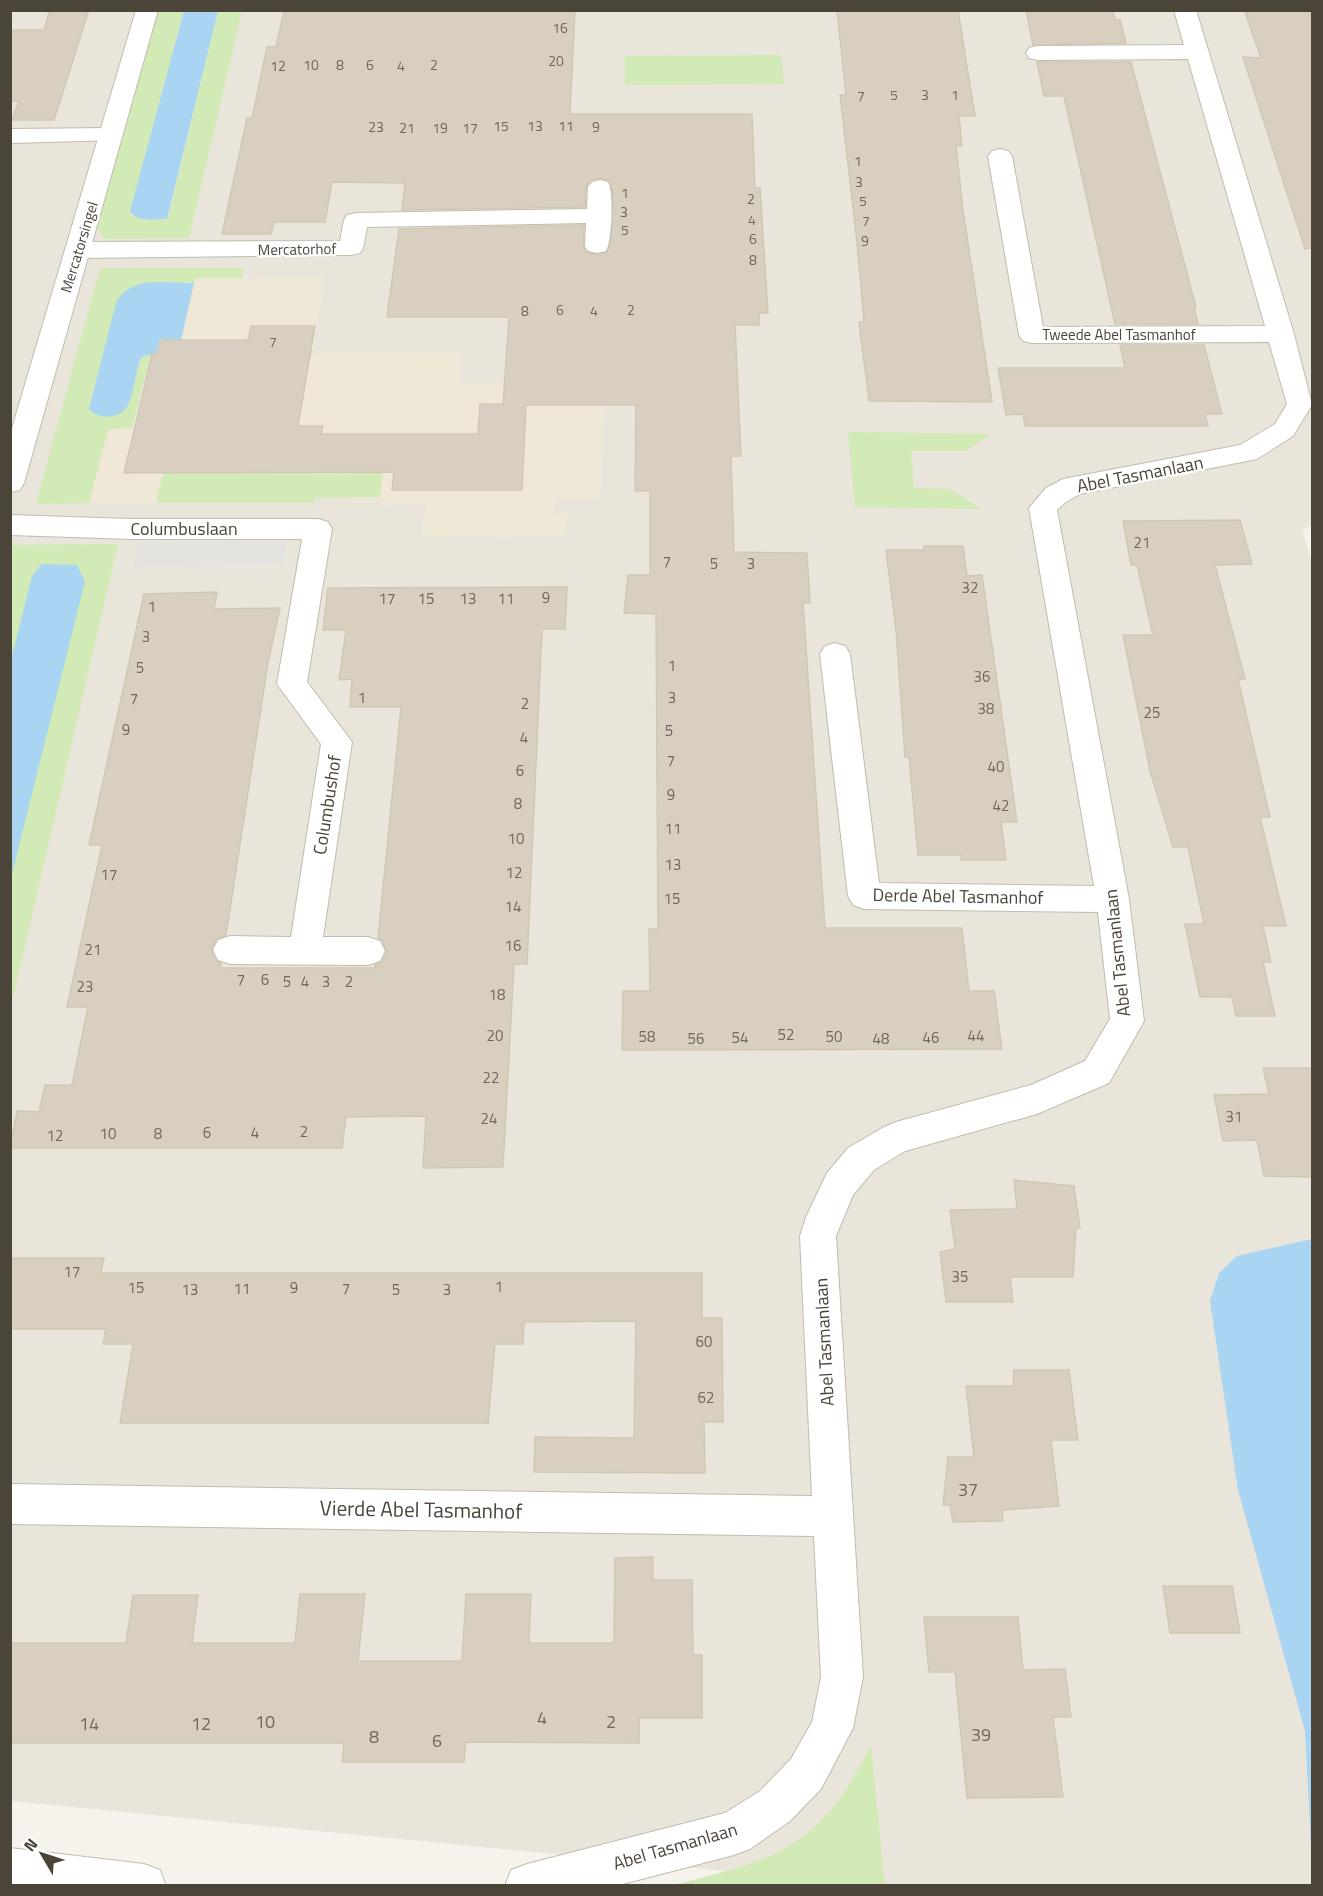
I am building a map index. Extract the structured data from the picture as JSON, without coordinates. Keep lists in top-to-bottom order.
{
  "streets": {
    "street": [
      "Mercatorsingel",
      "Mercatorhof",
      "Tweede Abel Tasmanhof",
      "Abel Tasmanlaan",
      "Columbuslaan",
      "Columbushof",
      "Derde Abel Tasmanhof",
      "Vierde Abel Tasmanhof"
    ]
  },
  "crossings": [
    ["Mercatorsingel", "Mercatorhof"],
    ["Tweede Abel Tasmanhof", "Abel Tasmanlaan"],
    ["Abel Tasmanlaan", "Derde Abel Tasmanhof"],
    ["Abel Tasmanlaan", "Vierde Abel Tasmanhof"],
    ["Columbuslaan", "Columbushof"]
  ],
  "house_numbers": [
    "16",
    "20",
    "10",
    "8",
    "6",
    "2",
    "12",
    "4",
    "5",
    "3",
    "1",
    "7",
    "15",
    "13",
    "11",
    "23",
    "9",
    "21",
    "19",
    "17",
    "1",
    "3",
    "1",
    "2",
    "5",
    "3",
    "4",
    "7",
    "5",
    "6",
    "9",
    "8",
    "6",
    "2",
    "8",
    "4",
    "7",
    "21",
    "7",
    "5",
    "3",
    "32",
    "9",
    "17",
    "15",
    "13",
    "11",
    "1",
    "3",
    "1",
    "5",
    "36",
    "1",
    "3",
    "7",
    "2",
    "38",
    "25",
    "9",
    "5",
    "4",
    "7",
    "40",
    "6",
    "9",
    "8",
    "42",
    "11",
    "10",
    "13",
    "12",
    "17",
    "15",
    "14",
    "16",
    "21",
    "7",
    "6",
    "5",
    "4",
    "3",
    "2",
    "23",
    "18",
    "52",
    "20",
    "44",
    "58",
    "50",
    "54",
    "46",
    "56",
    "48",
    "22",
    "31",
    "24",
    "2",
    "6",
    "4",
    "10",
    "8",
    "12",
    "17",
    "35",
    "1",
    "15",
    "9",
    "11",
    "7",
    "13",
    "5",
    "3",
    "60",
    "62",
    "37",
    "4",
    "10",
    "2",
    "14",
    "12",
    "39",
    "8",
    "6"
  ],
  "north": "top left"
}
